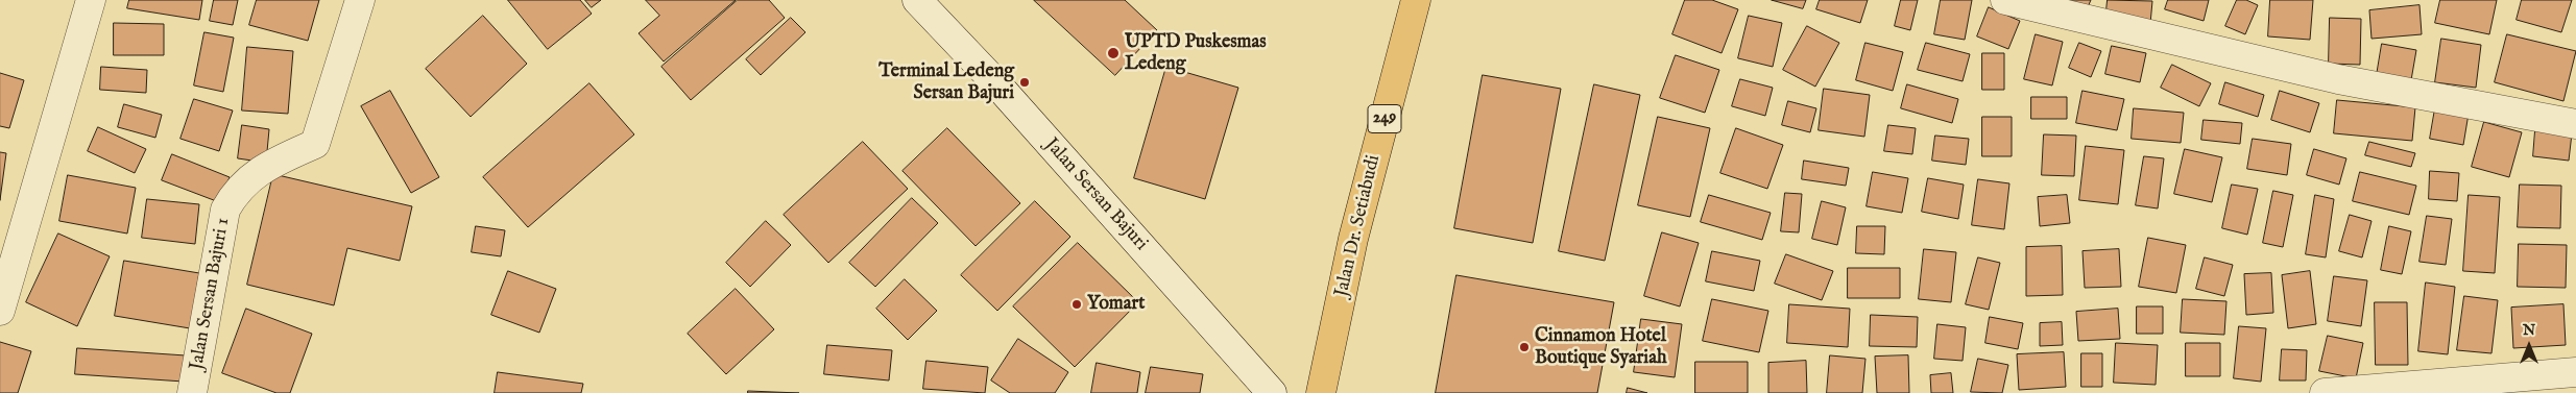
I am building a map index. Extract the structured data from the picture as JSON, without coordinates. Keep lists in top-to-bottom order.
{
  "streets": {
    "main road": ["249", "Jalan Dr. Setiabudi"],
    "street": ["Jalan Sersan Bajuri", "Jalan Sersan Bajuri 1"]
  },
  "places": [
    "UPTD Puskesmas Ledeng",
    "Terminal Ledeng Sersan Bajuri",
    "Yomart",
    "Cinnamon Hotel Boutique Syariah"
  ],
  "north": "top"
}
